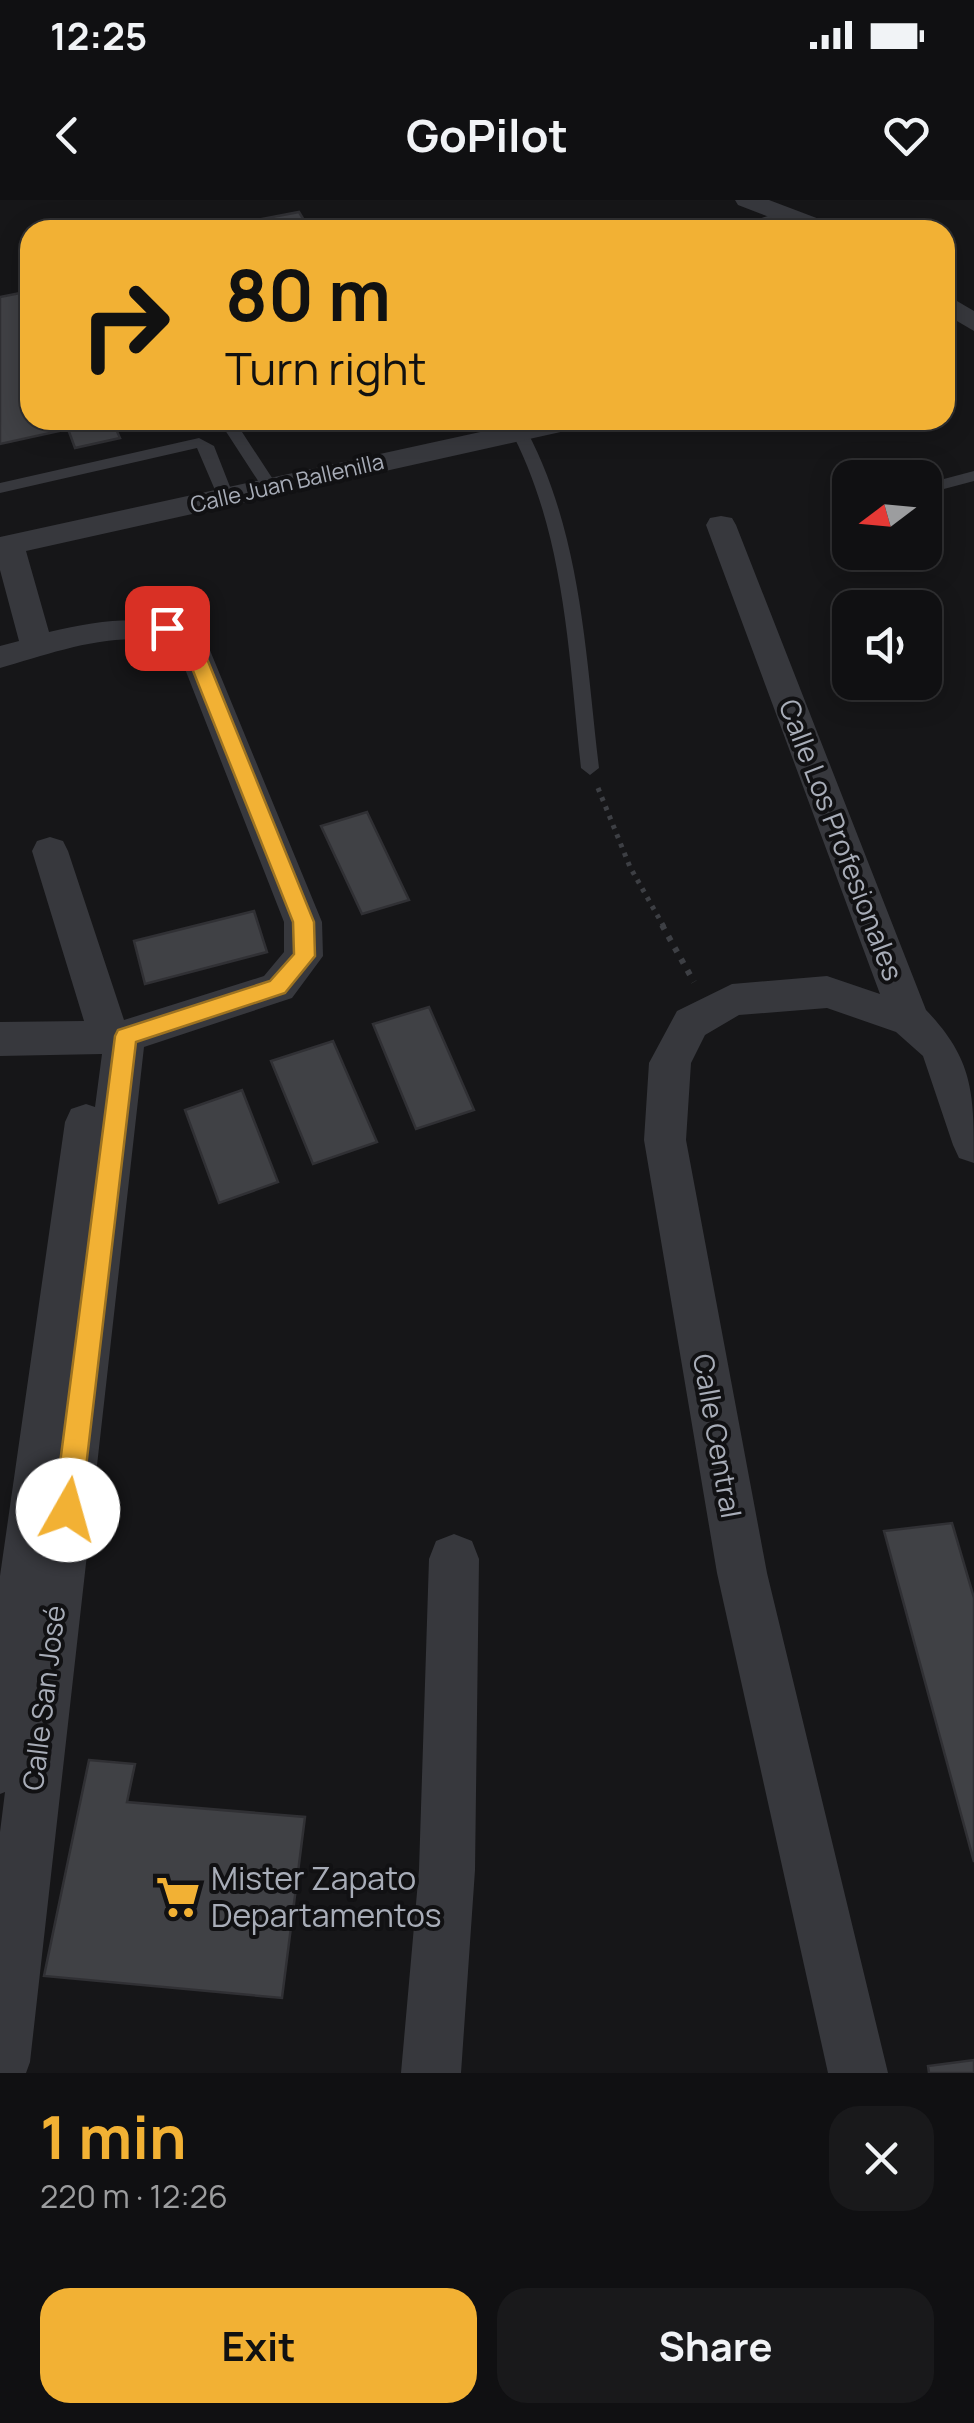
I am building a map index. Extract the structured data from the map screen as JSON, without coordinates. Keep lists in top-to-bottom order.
{
  "streets": {
    "street": [
      "Calle Juan Ballenilla",
      "Calle Los Profesionales",
      "Calle Central",
      "Calle San José"
    ]
  },
  "places": {
    "supermarket": ["Mister Zapato Departamentos"]
  },
  "north": "left",
  "page": {
    "status": "12:25",
    "header": "GoPilot",
    "turn": ["80 m", "Turn right"],
    "heading": ["1 min", "220 m · 12:26"],
    "buttons": ["Exit", "Share"]
  }
}
